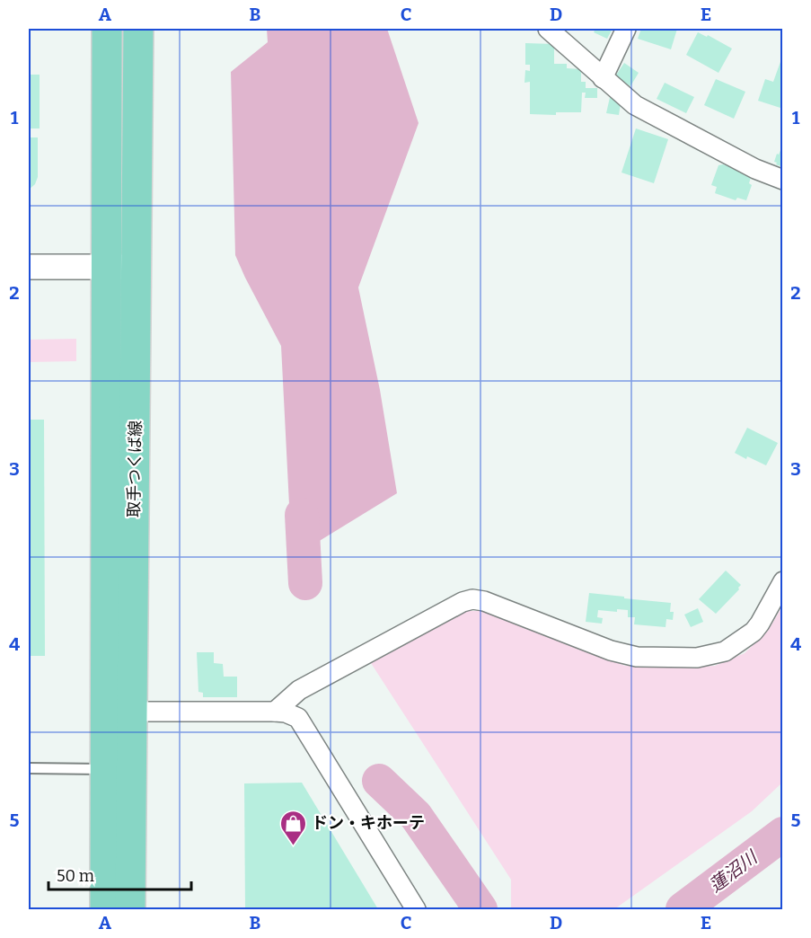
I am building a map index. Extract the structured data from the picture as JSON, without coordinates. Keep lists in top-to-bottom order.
{
  "streets": {
    "main road": ["取手つくば線"]
  },
  "water": ["蓮沼川"],
  "places": {
    "shop": ["ドン・キホーテ"]
  },
  "scale_bar": "50 m",
  "grid": {
    "columns": [
      "A",
      "B",
      "C",
      "D",
      "E"
    ],
    "rows": [
      "1",
      "2",
      "3",
      "4",
      "5"
    ]
  }
}
